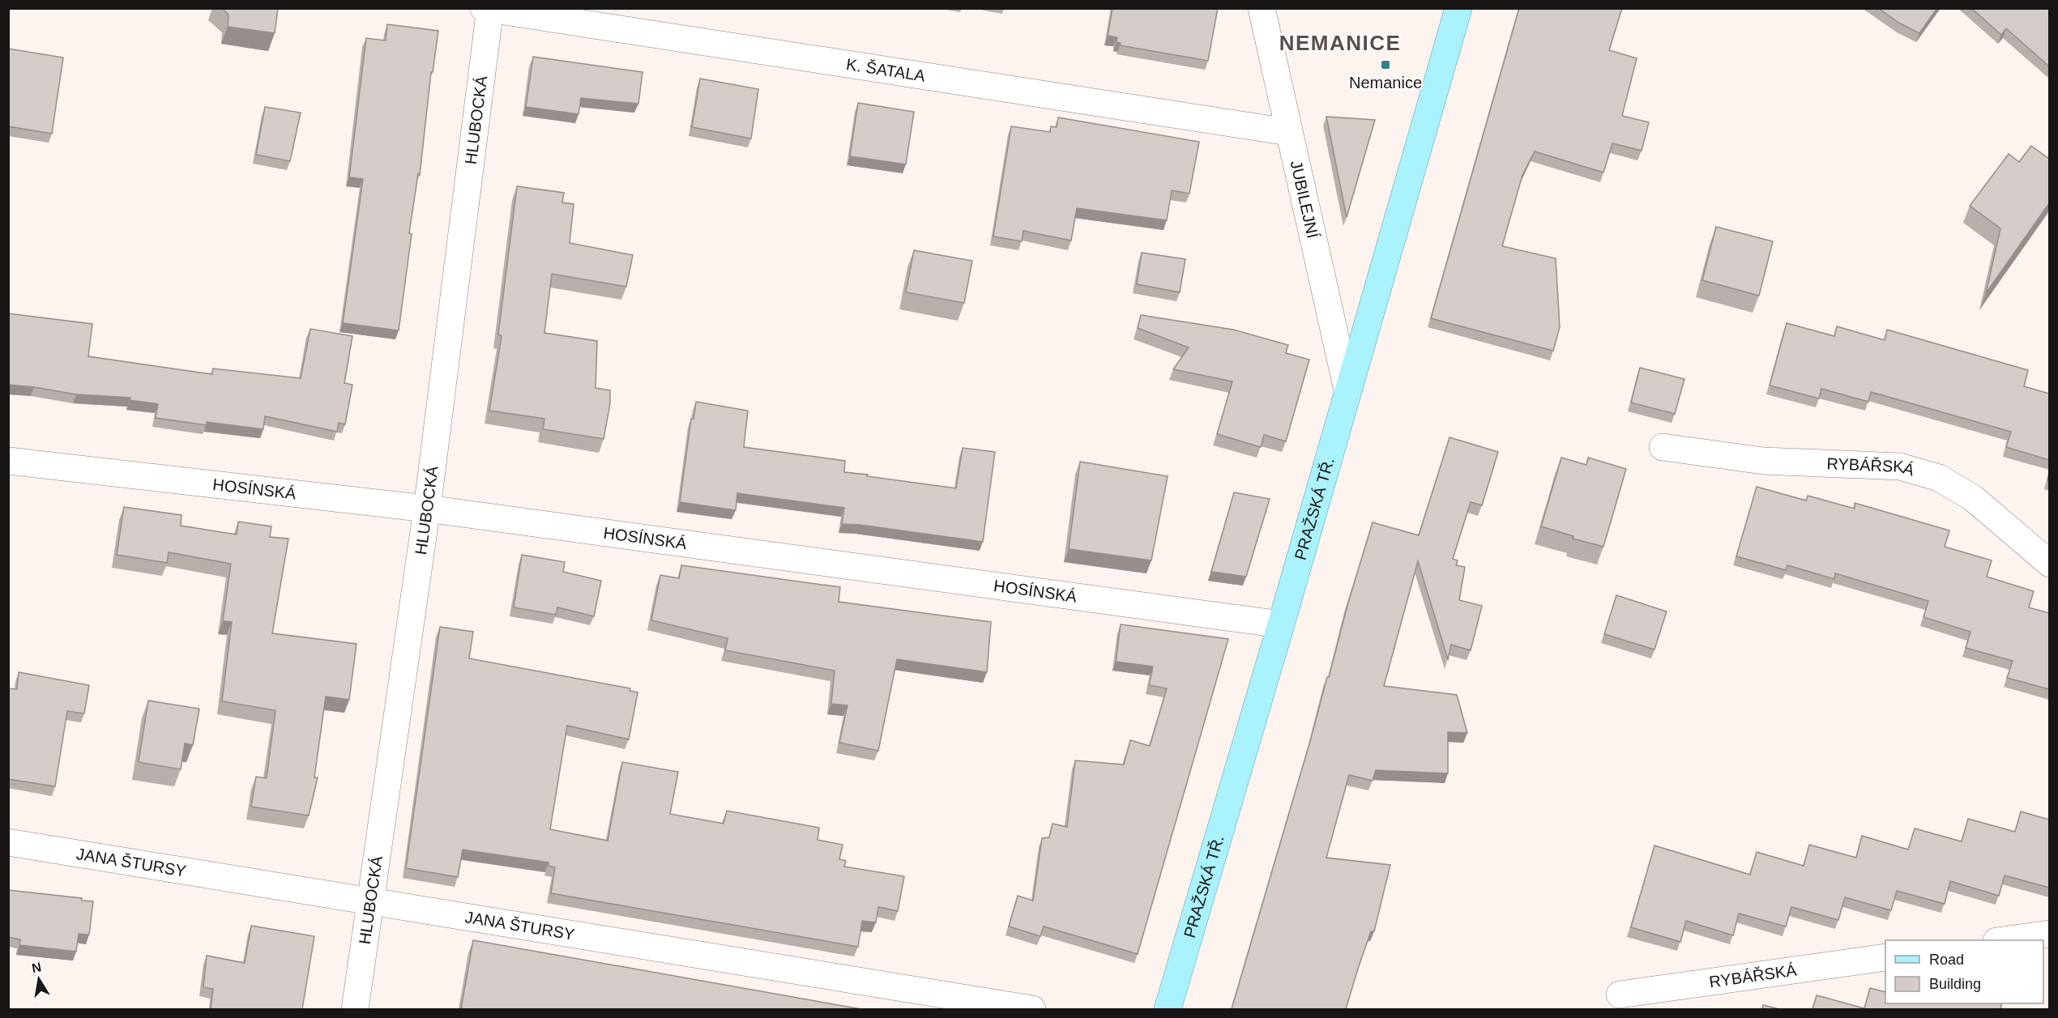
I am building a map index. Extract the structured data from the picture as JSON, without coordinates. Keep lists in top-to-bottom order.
{
  "streets": {
    "main road": ["PRAŽSKÁ TŘ."],
    "street": [
      "K. ŠATALA",
      "HLUBOCKÁ",
      "JUBILEJNÍ",
      "RYBÁŘSKÁ",
      "HOSÍNSKÁ",
      "JANA ŠTURSY"
    ]
  },
  "crossings": [
    ["K. ŠATALA", "HLUBOCKÁ"],
    ["K. ŠATALA", "JUBILEJNÍ"],
    ["HLUBOCKÁ", "HOSÍNSKÁ"],
    ["HLUBOCKÁ", "JANA ŠTURSY"],
    ["JUBILEJNÍ", "PRAŽSKÁ TŘ."],
    ["HOSÍNSKÁ", "PRAŽSKÁ TŘ."]
  ],
  "districts": ["NEMANICE"],
  "places": {
    "transit": ["Nemanice"]
  },
  "legend": ["Road", "Building"],
  "north": "top"
}
